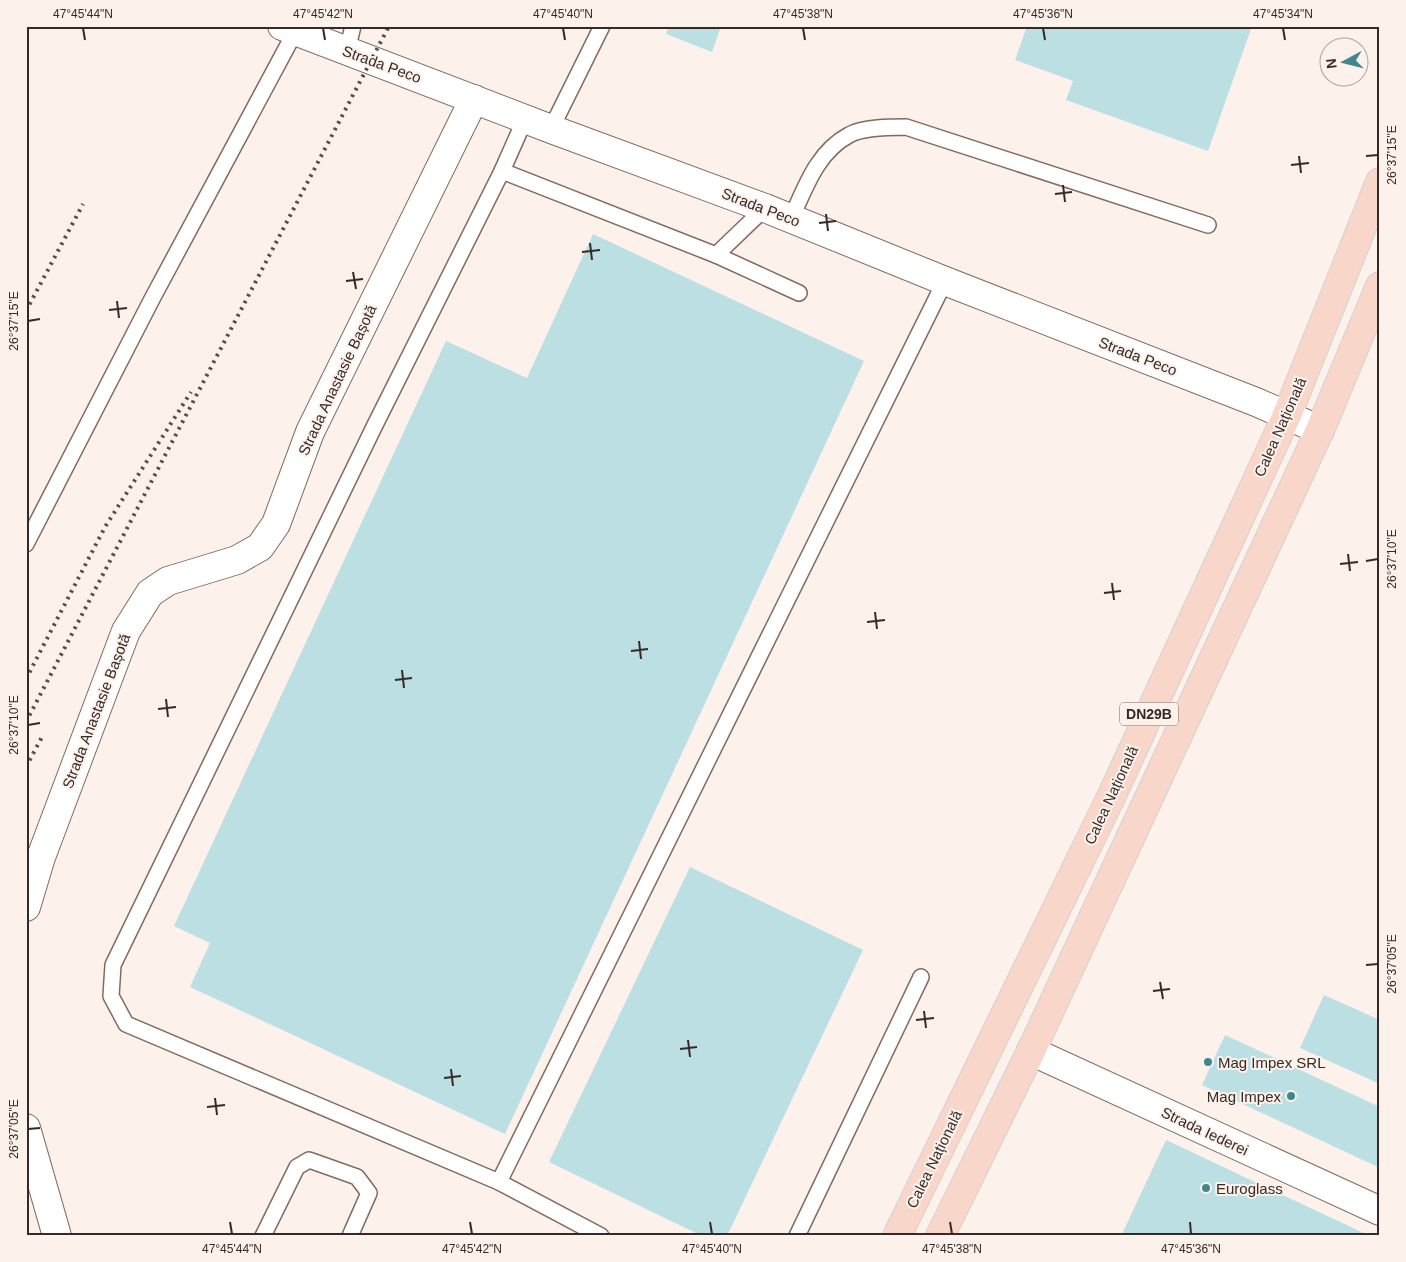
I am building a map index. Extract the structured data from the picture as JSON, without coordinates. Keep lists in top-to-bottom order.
{
  "streets": {
    "main road": ["Calea Națională", "DN29B"],
    "street": ["Strada Peco", "Strada Anastasie Bașotă", "Strada Iederei"]
  },
  "crossings": [
    ["Strada Peco", "Strada Anastasie Bașotă"],
    ["Strada Peco", "Calea Națională"],
    ["Strada Peco", "DN29B"],
    ["DN29B", "Strada Iederei"]
  ],
  "places": ["Mag Impex SRL", "Mag Impex", "Euroglass"],
  "north": "left",
  "coordinates": [
    "47°45'44\"N",
    "47°45'42\"N",
    "47°45'40\"N",
    "47°45'38\"N",
    "47°45'36\"N",
    "47°45'34\"N",
    "26°37'15\"E",
    "26°37'10\"E",
    "26°37'05\"E"
  ]
}
